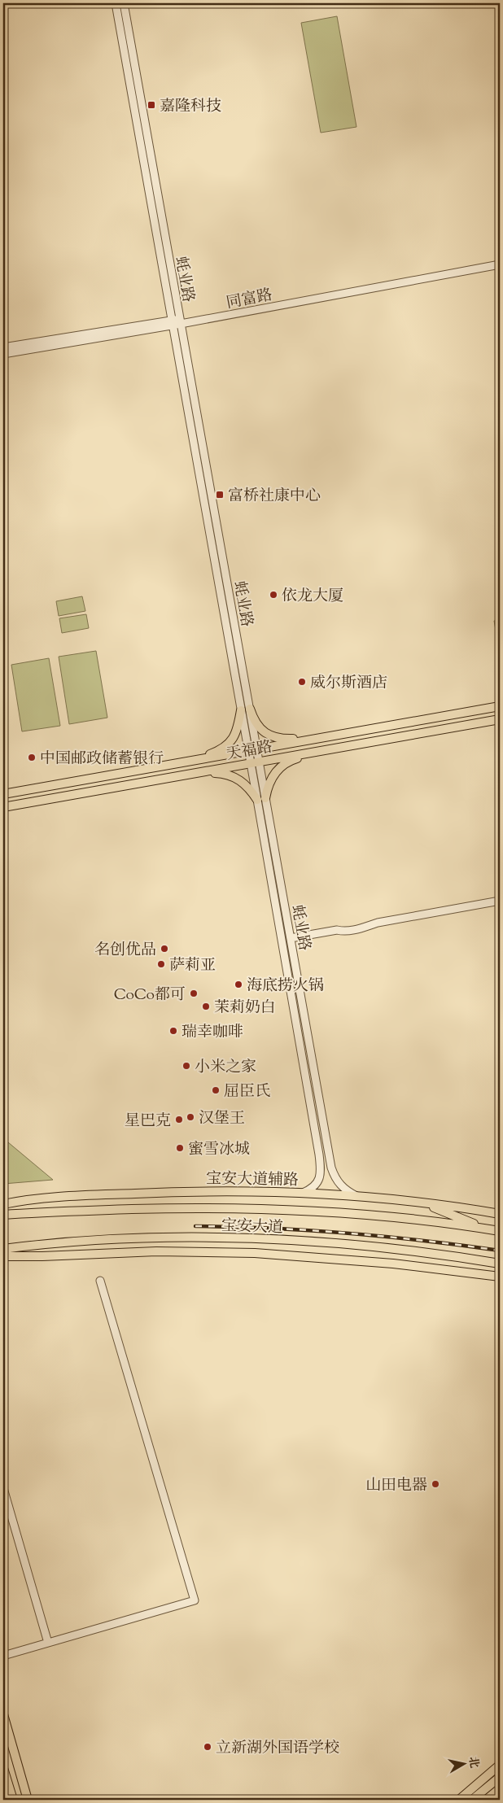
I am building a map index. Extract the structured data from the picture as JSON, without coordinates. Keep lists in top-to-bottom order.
{
  "streets": {
    "main road": ["天福路", "宝安大道辅路", "宝安大道"],
    "street": ["蚝业路", "同富路"]
  },
  "crossings": [
    ["蚝业路", "同富路"],
    ["蚝业路", "天福路"],
    ["蚝业路", "宝安大道辅路"]
  ],
  "places": {
    "transit": ["嘉隆科技", "富桥社康中心"],
    "other": [
      "依龙大厦",
      "威尔斯酒店",
      "中国邮政储蓄银行",
      "名创优品",
      "萨莉亚",
      "海底捞火锅",
      "CoCo都可",
      "茉莉奶白",
      "瑞幸咖啡",
      "小米之家",
      "屈臣氏",
      "汉堡王",
      "星巴克",
      "蜜雪冰城",
      "山田电器",
      "立新湖外国语学校"
    ]
  },
  "north": "right"
}
